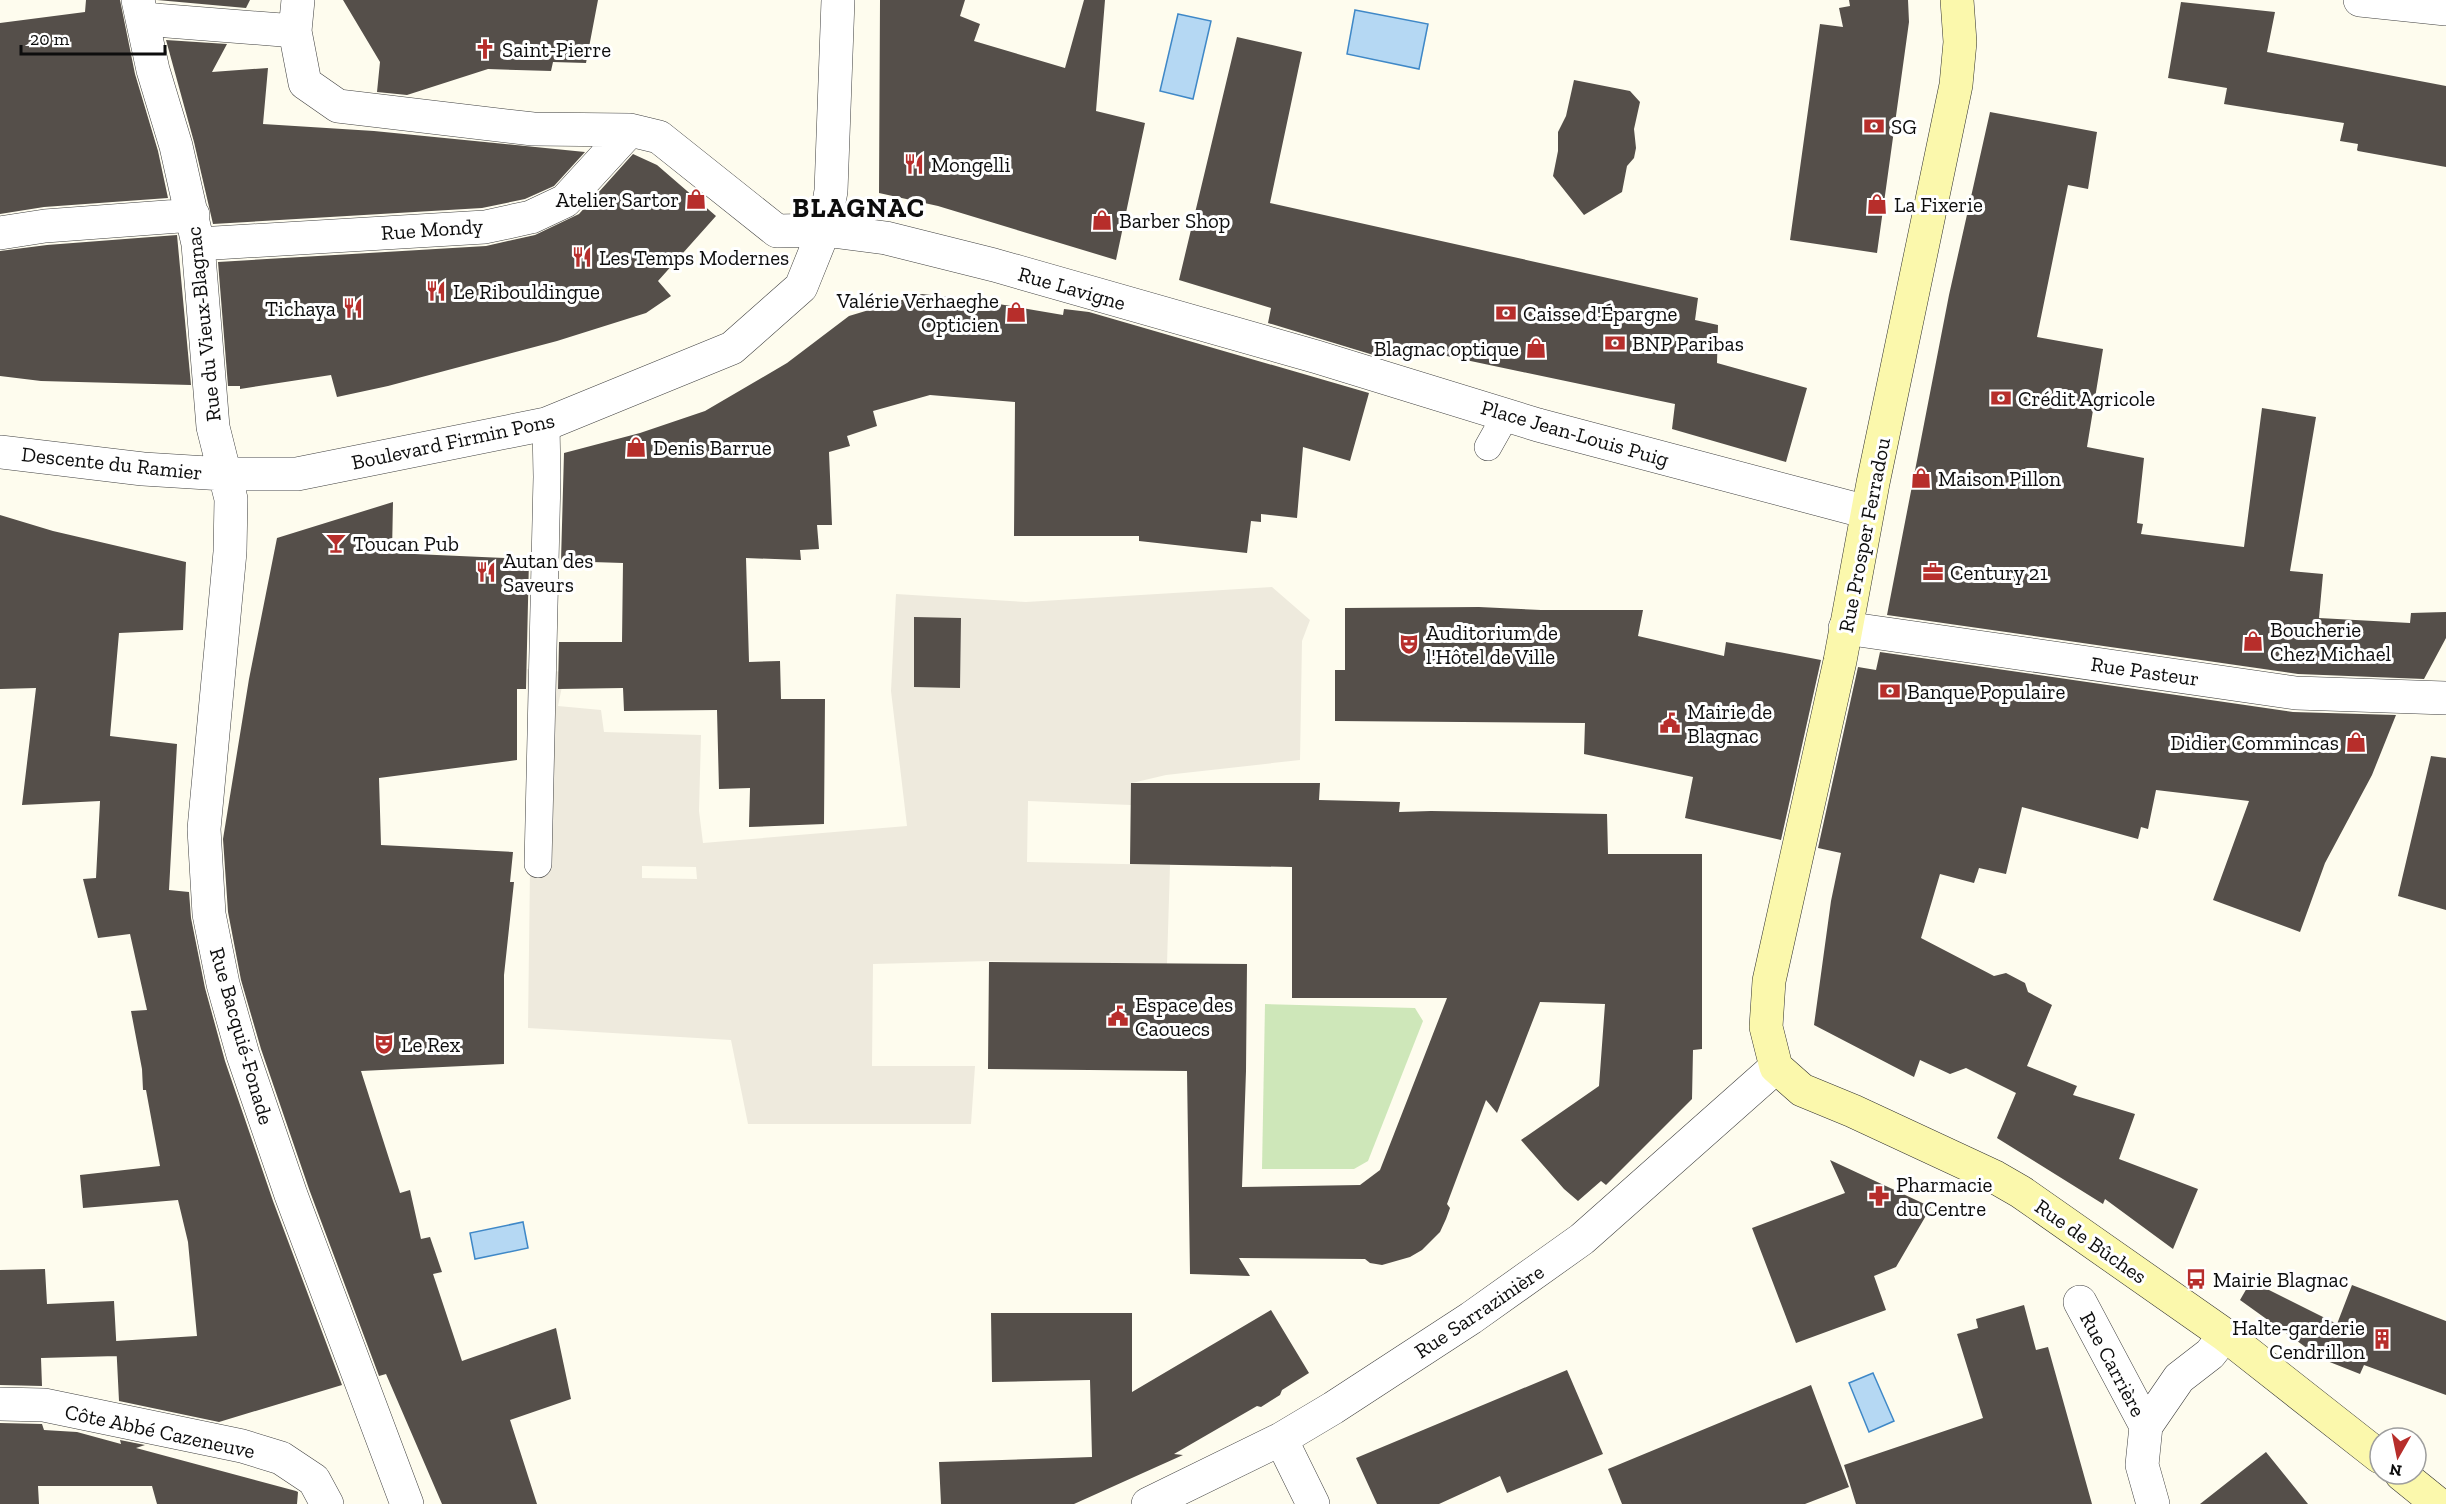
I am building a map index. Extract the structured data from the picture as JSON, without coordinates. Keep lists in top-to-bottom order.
{
  "streets": {
    "main road": ["Rue Prosper Ferradou", "Rue de Bûches"],
    "street": [
      "Rue Mondy",
      "Rue Lavigne",
      "Rue du Vieux-Blagnac",
      "Place Jean-Louis Puig",
      "Boulevard Firmin Pons",
      "Descente du Ramier",
      "Rue Pasteur",
      "Rue Bacquié-Fonade",
      "Rue Sarrazinière",
      "Rue Carrière",
      "Côte Abbé Cazeneuve"
    ]
  },
  "crossings": [
    ["Rue Mondy", "Rue Lavigne"],
    ["Rue Mondy", "Rue du Vieux-Blagnac"],
    ["Rue Lavigne", "Place Jean-Louis Puig"],
    ["Rue Lavigne", "Boulevard Firmin Pons"],
    ["Rue du Vieux-Blagnac", "Boulevard Firmin Pons"],
    ["Rue du Vieux-Blagnac", "Descente du Ramier"],
    ["Rue du Vieux-Blagnac", "Rue Bacquié-Fonade"],
    ["Place Jean-Louis Puig", "Rue Prosper Ferradou"],
    ["Boulevard Firmin Pons", "Descente du Ramier"],
    ["Boulevard Firmin Pons", "Rue Bacquié-Fonade"],
    ["Descente du Ramier", "Rue Bacquié-Fonade"],
    ["Rue Prosper Ferradou", "Rue Pasteur"],
    ["Rue Prosper Ferradou", "Rue de Bûches"],
    ["Rue Prosper Ferradou", "Rue Sarrazinière"],
    ["Rue de Bûches", "Rue Sarrazinière"],
    ["Rue de Bûches", "Rue Carrière"]
  ],
  "districts": ["BLAGNAC"],
  "places": {
    "church": ["Saint-Pierre"],
    "bank": [
      "SG",
      "Caisse d'Épargne",
      "BNP Paribas",
      "Crédit Agricole",
      "Banque Populaire"
    ],
    "restaurant": [
      "Mongelli",
      "Les Temps Modernes",
      "Le Ribouldingue",
      "Tichaya",
      "Autan des Saveurs"
    ],
    "shop": [
      "Atelier Sartor",
      "La Fixerie",
      "Barber Shop",
      "Valérie Verhaeghe Opticien",
      "Blagnac optique",
      "Denis Barrue",
      "Maison Pillon",
      "Boucherie Chez Michael",
      "Didier Commincas"
    ],
    "bar": ["Toucan Pub"],
    "office": ["Century 21"],
    "theatre": ["Auditorium de l'Hôtel de Ville", "Le Rex"],
    "public building": ["Mairie de Blagnac", "Espace des Caouecs"],
    "pharmacy": ["Pharmacie du Centre"],
    "bus stop": ["Mairie Blagnac"],
    "building": ["Halte-garderie Cendrillon"]
  },
  "scale_bar": "20 m",
  "north": "bottom"
}
